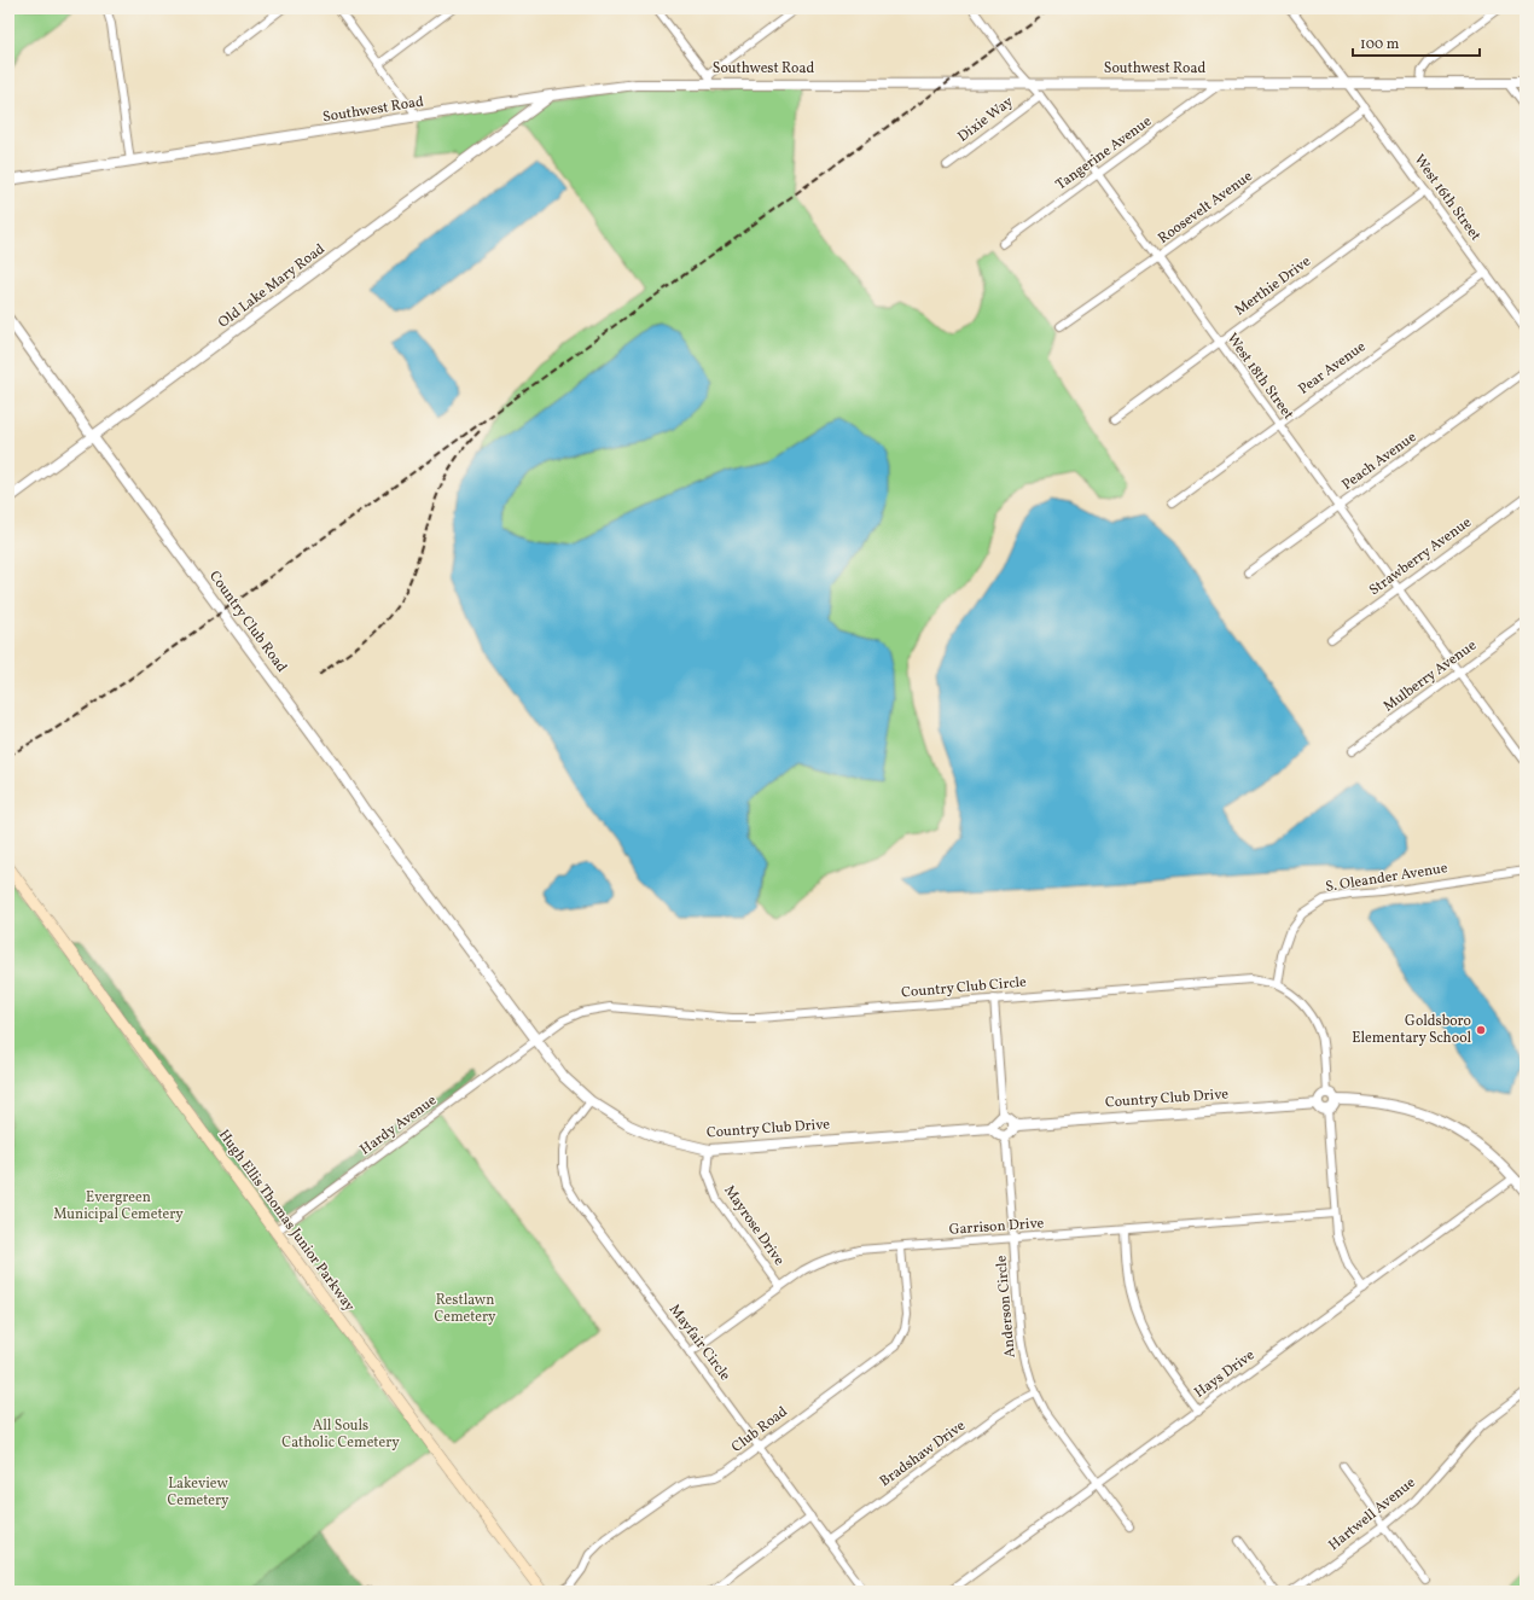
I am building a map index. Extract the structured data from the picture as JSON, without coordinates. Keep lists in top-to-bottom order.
{
  "streets": {
    "main road": ["Hugh Ellis Thomas Junior Parkway"],
    "street": [
      "Southwest Road",
      "Dixie Way",
      "Tangerine Avenue",
      "West 16th Street",
      "Roosevelt Avenue",
      "Old Lake Mary Road",
      "Merthie Drive",
      "Pear Avenue",
      "West 18th Street",
      "Peach Avenue",
      "Strawberry Avenue",
      "Country Club Road",
      "Mulberry Avenue",
      "S. Oleander Avenue",
      "Country Club Circle",
      "Country Club Drive",
      "Hardy Avenue",
      "Mayrose Drive",
      "Garrison Drive",
      "Anderson Circle",
      "Mayfair Circle",
      "Hays Drive",
      "Club Road",
      "Bradshaw Drive",
      "Hartwell Avenue"
    ]
  },
  "crossings": [
    ["Southwest Road", "Tangerine Avenue"],
    ["Southwest Road", "West 16th Street"],
    ["Southwest Road", "Old Lake Mary Road"],
    ["Southwest Road", "West 18th Street"],
    ["Dixie Way", "West 18th Street"],
    ["Tangerine Avenue", "West 18th Street"],
    ["West 16th Street", "Roosevelt Avenue"],
    ["West 16th Street", "Merthie Drive"],
    ["West 16th Street", "Pear Avenue"],
    ["Roosevelt Avenue", "West 18th Street"],
    ["Old Lake Mary Road", "Country Club Road"],
    ["Merthie Drive", "West 18th Street"],
    ["Pear Avenue", "West 18th Street"],
    ["West 18th Street", "Peach Avenue"],
    ["West 18th Street", "Strawberry Avenue"],
    ["West 18th Street", "Mulberry Avenue"],
    ["Country Club Road", "Country Club Drive"],
    ["S. Oleander Avenue", "Country Club Circle"],
    ["Country Club Circle", "Country Club Drive"],
    ["Country Club Circle", "Hardy Avenue"],
    ["Country Club Circle", "Anderson Circle"],
    ["Country Club Drive", "Hardy Avenue"],
    ["Country Club Drive", "Mayrose Drive"],
    ["Country Club Drive", "Anderson Circle"],
    ["Country Club Drive", "Mayfair Circle"],
    ["Hardy Avenue", "Hugh Ellis Thomas Junior Parkway"],
    ["Mayrose Drive", "Garrison Drive"],
    ["Garrison Drive", "Anderson Circle"],
    ["Garrison Drive", "Mayfair Circle"],
    ["Garrison Drive", "Club Road"],
    ["Anderson Circle", "Hays Drive"],
    ["Anderson Circle", "Bradshaw Drive"],
    ["Mayfair Circle", "Club Road"],
    ["Mayfair Circle", "Bradshaw Drive"]
  ],
  "parks": [
    "Evergreen Municipal Cemetery",
    "Restlawn Cemetery",
    "All Souls Catholic Cemetery",
    "Lakeview Cemetery"
  ],
  "places": ["Goldsboro Elementary School"],
  "scale_bar": "100 m"
}
